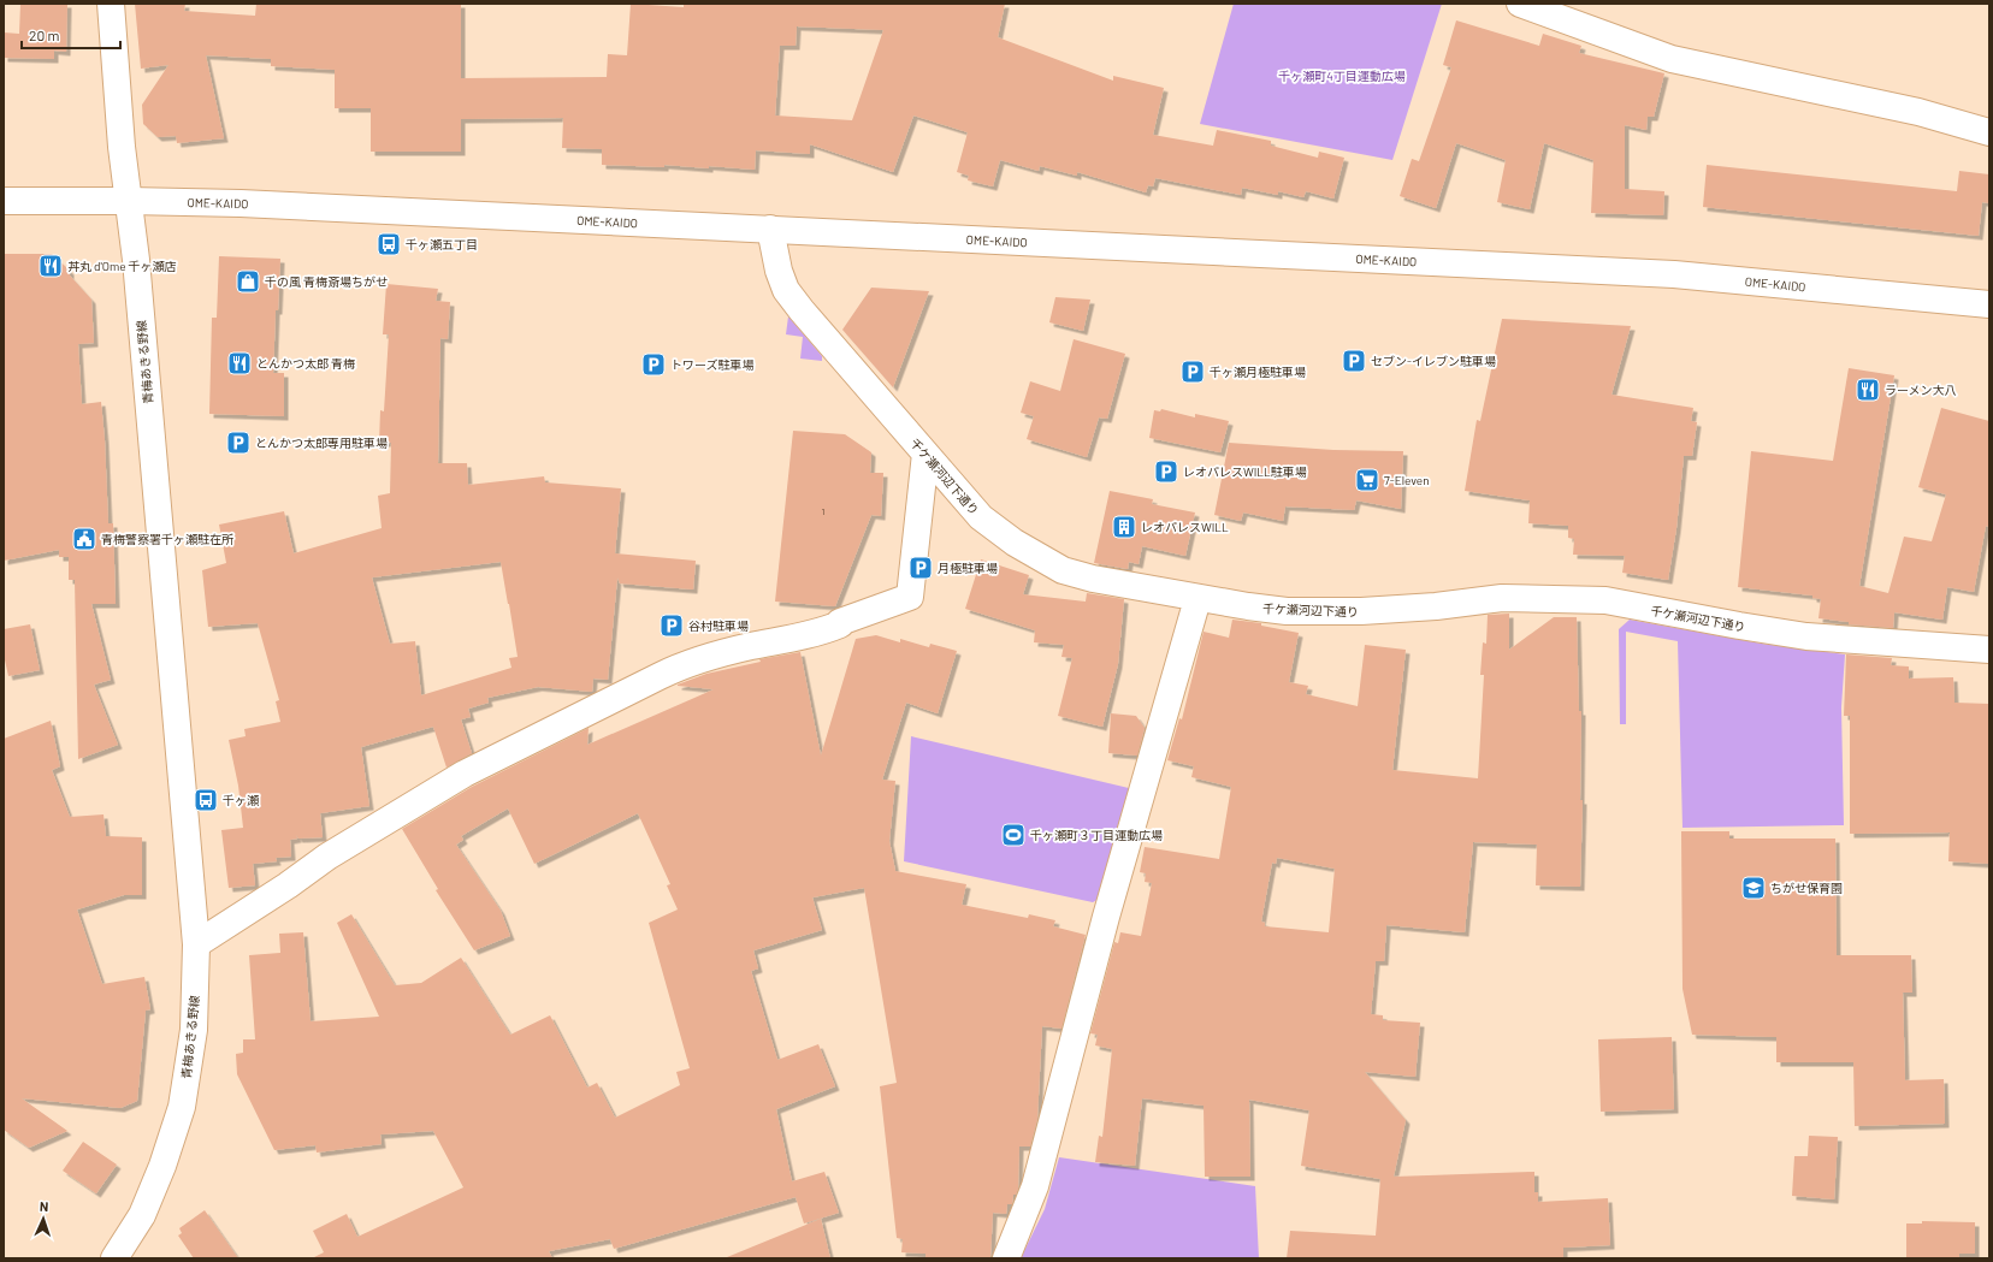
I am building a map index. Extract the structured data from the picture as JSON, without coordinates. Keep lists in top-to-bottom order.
{
  "streets": {
    "street": ["OME-KAIDO", "青梅あきる野線", "千ケ瀬河辺下通り"]
  },
  "crossings": [
    ["OME-KAIDO", "青梅あきる野線"],
    ["OME-KAIDO", "千ケ瀬河辺下通り"]
  ],
  "parks": ["千ヶ瀬町4丁目運動広場"],
  "places": {
    "bus stop": ["千ヶ瀬五丁目", "千ヶ瀬"],
    "restaurant": ["丼丸 d'Ome 千ヶ瀬店", "とんかつ太郎 青梅", "ラーメン大八"],
    "shop": ["千の風 青梅斎場ちがせ"],
    "parking": [
      "セブン-イレブン駐車場",
      "トワーズ駐車場",
      "千ヶ瀬月極駐車場",
      "とんかつ太郎専用駐車場",
      "レオパレスWILL駐車場",
      "月極駐車場",
      "谷村駐車場"
    ],
    "supermarket": ["7-Eleven"],
    "building": ["レオパレスWILL"],
    "public building": ["青梅警察署千ヶ瀬駐在所"],
    "sports": ["千ヶ瀬町３丁目運動広場"],
    "school or university": ["ちがせ保育園"]
  },
  "house_numbers": ["1"],
  "scale_bar": "20 m",
  "north": "top"
}
